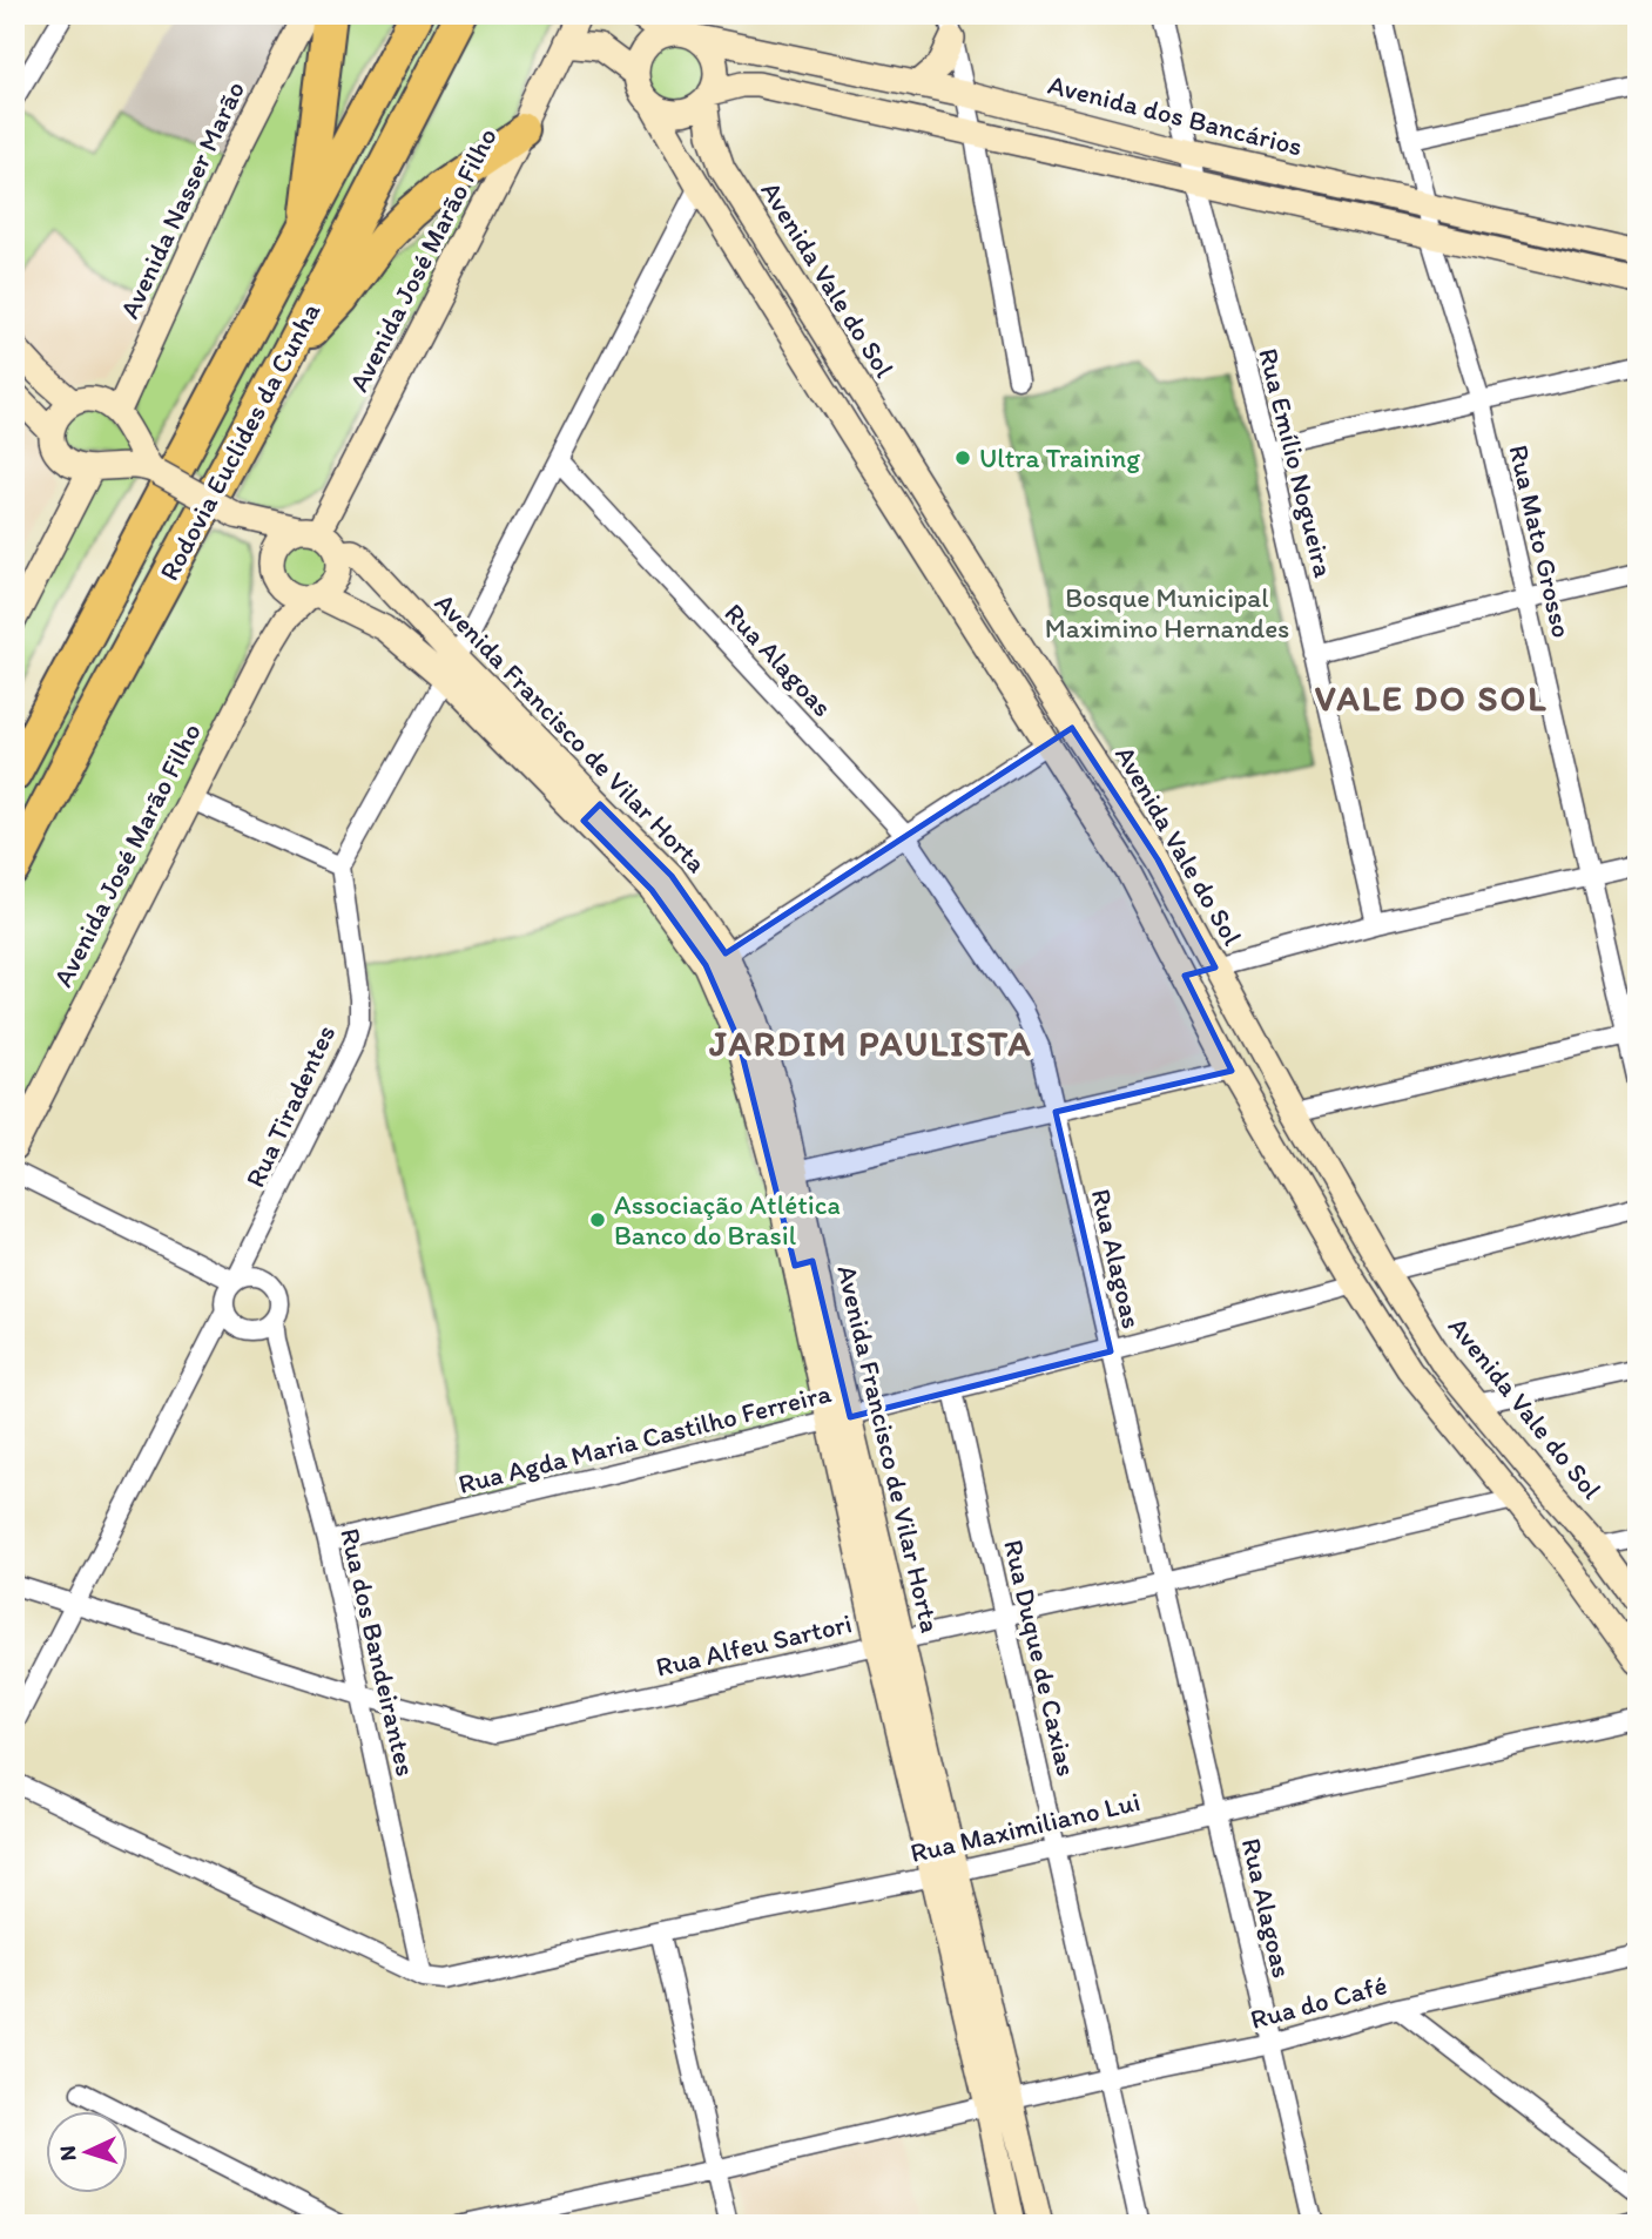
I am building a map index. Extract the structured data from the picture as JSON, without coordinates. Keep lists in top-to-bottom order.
{
  "streets": {
    "highway": ["Rodovia Euclides da Cunha"],
    "main road": [
      "Avenida dos Bancários",
      "Avenida Nasser Marão",
      "Avenida José Marão Filho",
      "Avenida Vale do Sol",
      "Avenida Francisco de Vilar Horta"
    ],
    "street": [
      "Rua Emílio Nogueira",
      "Rua Mato Grosso",
      "Rua Alagoas",
      "Rua Tiradentes",
      "Rua Agda Maria Castilho Ferreira",
      "Rua Alfeu Sartori",
      "Rua dos Bandeirantes",
      "Rua Duque de Caxias",
      "Rua Maximiliano Lui",
      "Rua do Café"
    ]
  },
  "crossings": [
    ["Avenida dos Bancários", "Avenida Vale do Sol"],
    ["Avenida dos Bancários", "Rua Emílio Nogueira"],
    ["Avenida dos Bancários", "Rua Mato Grosso"],
    ["Avenida José Marão Filho", "Avenida Francisco de Vilar Horta"],
    ["Rua Alagoas", "Rua Agda Maria Castilho Ferreira"],
    ["Rua Alagoas", "Rua Alfeu Sartori"],
    ["Rua Alagoas", "Rua Maximiliano Lui"],
    ["Rua Alagoas", "Rua do Café"],
    ["Avenida Francisco de Vilar Horta", "Rua Agda Maria Castilho Ferreira"],
    ["Avenida Francisco de Vilar Horta", "Rua Alfeu Sartori"],
    ["Avenida Francisco de Vilar Horta", "Rua Maximiliano Lui"],
    ["Avenida Francisco de Vilar Horta", "Rua do Café"],
    ["Rua Tiradentes", "Rua Alfeu Sartori"],
    ["Rua Tiradentes", "Rua dos Bandeirantes"],
    ["Rua Agda Maria Castilho Ferreira", "Rua dos Bandeirantes"],
    ["Rua Agda Maria Castilho Ferreira", "Rua Duque de Caxias"],
    ["Rua Alfeu Sartori", "Rua dos Bandeirantes"],
    ["Rua Alfeu Sartori", "Rua Duque de Caxias"],
    ["Rua dos Bandeirantes", "Rua Maximiliano Lui"],
    ["Rua Duque de Caxias", "Rua Maximiliano Lui"],
    ["Rua Duque de Caxias", "Rua do Café"]
  ],
  "districts": ["VALE DO SOL", "JARDIM PAULISTA"],
  "parks": ["Bosque Municipal Maximino Hernandes"],
  "places": ["Ultra Training", "Associação Atlética Banco do Brasil"],
  "north": "left"
}
